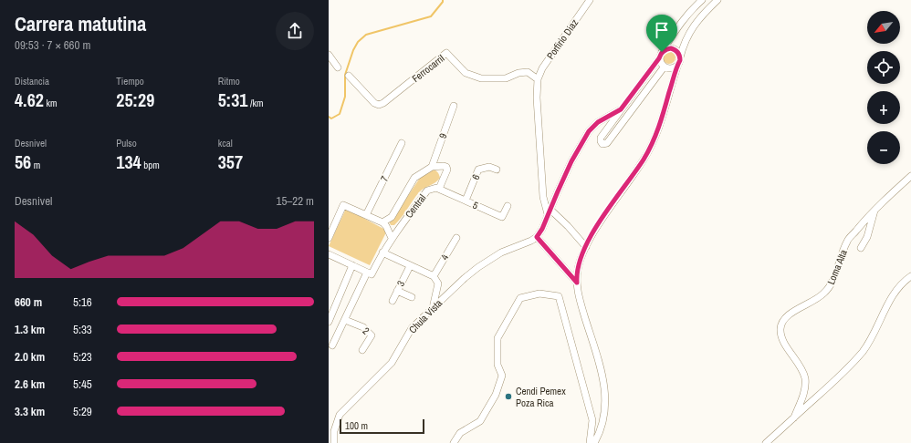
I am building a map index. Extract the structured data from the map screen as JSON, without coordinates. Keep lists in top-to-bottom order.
{
  "streets": {
    "street": [
      "Porfirio Diaz",
      "Ferrocarril",
      "9",
      "6",
      "7",
      "5",
      "Central",
      "4",
      "Loma Alta",
      "3",
      "Chula Vista",
      "2"
    ]
  },
  "crossings": [
    ["Porfirio Diaz", "Ferrocarril"],
    ["9", "Central"],
    ["6", "5"],
    ["5", "Central"],
    ["Central", "2"]
  ],
  "places": ["Cendi Pemex Poza Rica"],
  "scale_bar": "100 m",
  "north": "bottom left",
  "page": {
    "heading": ["Carrera matutina", "09:53 · 7 × 660 m"],
    "map_buttons": ["+", "−"],
    "stats": [
      ["Distancia", "4.62 km"],
      ["Tiempo", "25:29"],
      ["Ritmo", "5:31 /km"],
      ["Desnivel", "56 m"],
      ["Pulso", "134 bpm"],
      ["kcal", "357"]
    ],
    "chart": ["Desnivel", "15–22 m"],
    "list": [
      {
        "name": "660 m",
        "note": "5:16"
      },
      {
        "name": "1.3 km",
        "note": "5:33"
      },
      {
        "name": "2.0 km",
        "note": "5:23"
      },
      {
        "name": "2.6 km",
        "note": "5:45"
      },
      {
        "name": "3.3 km",
        "note": "5:29"
      }
    ],
    "scale": "100 m"
  }
}
